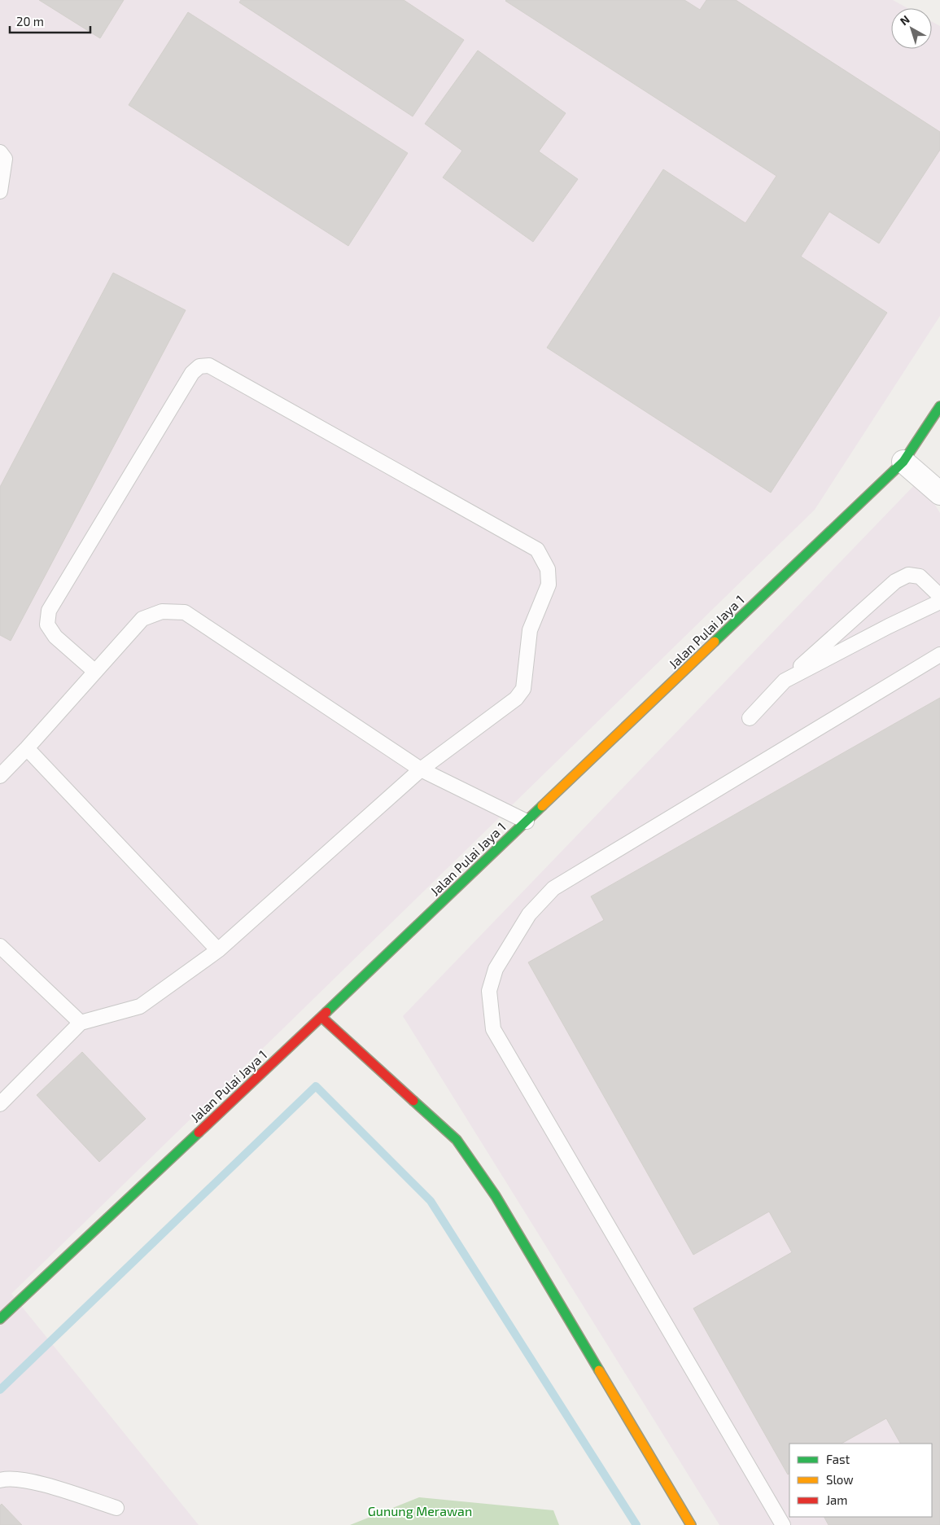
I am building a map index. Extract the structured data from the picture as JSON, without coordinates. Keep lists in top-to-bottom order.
{
  "streets": {
    "street": ["Jalan Pulai Jaya 1"]
  },
  "parks": ["Gunung Merawan"],
  "legend": ["Fast", "Slow", "Jam"],
  "scale_bar": "20 m",
  "north": "top left"
}
